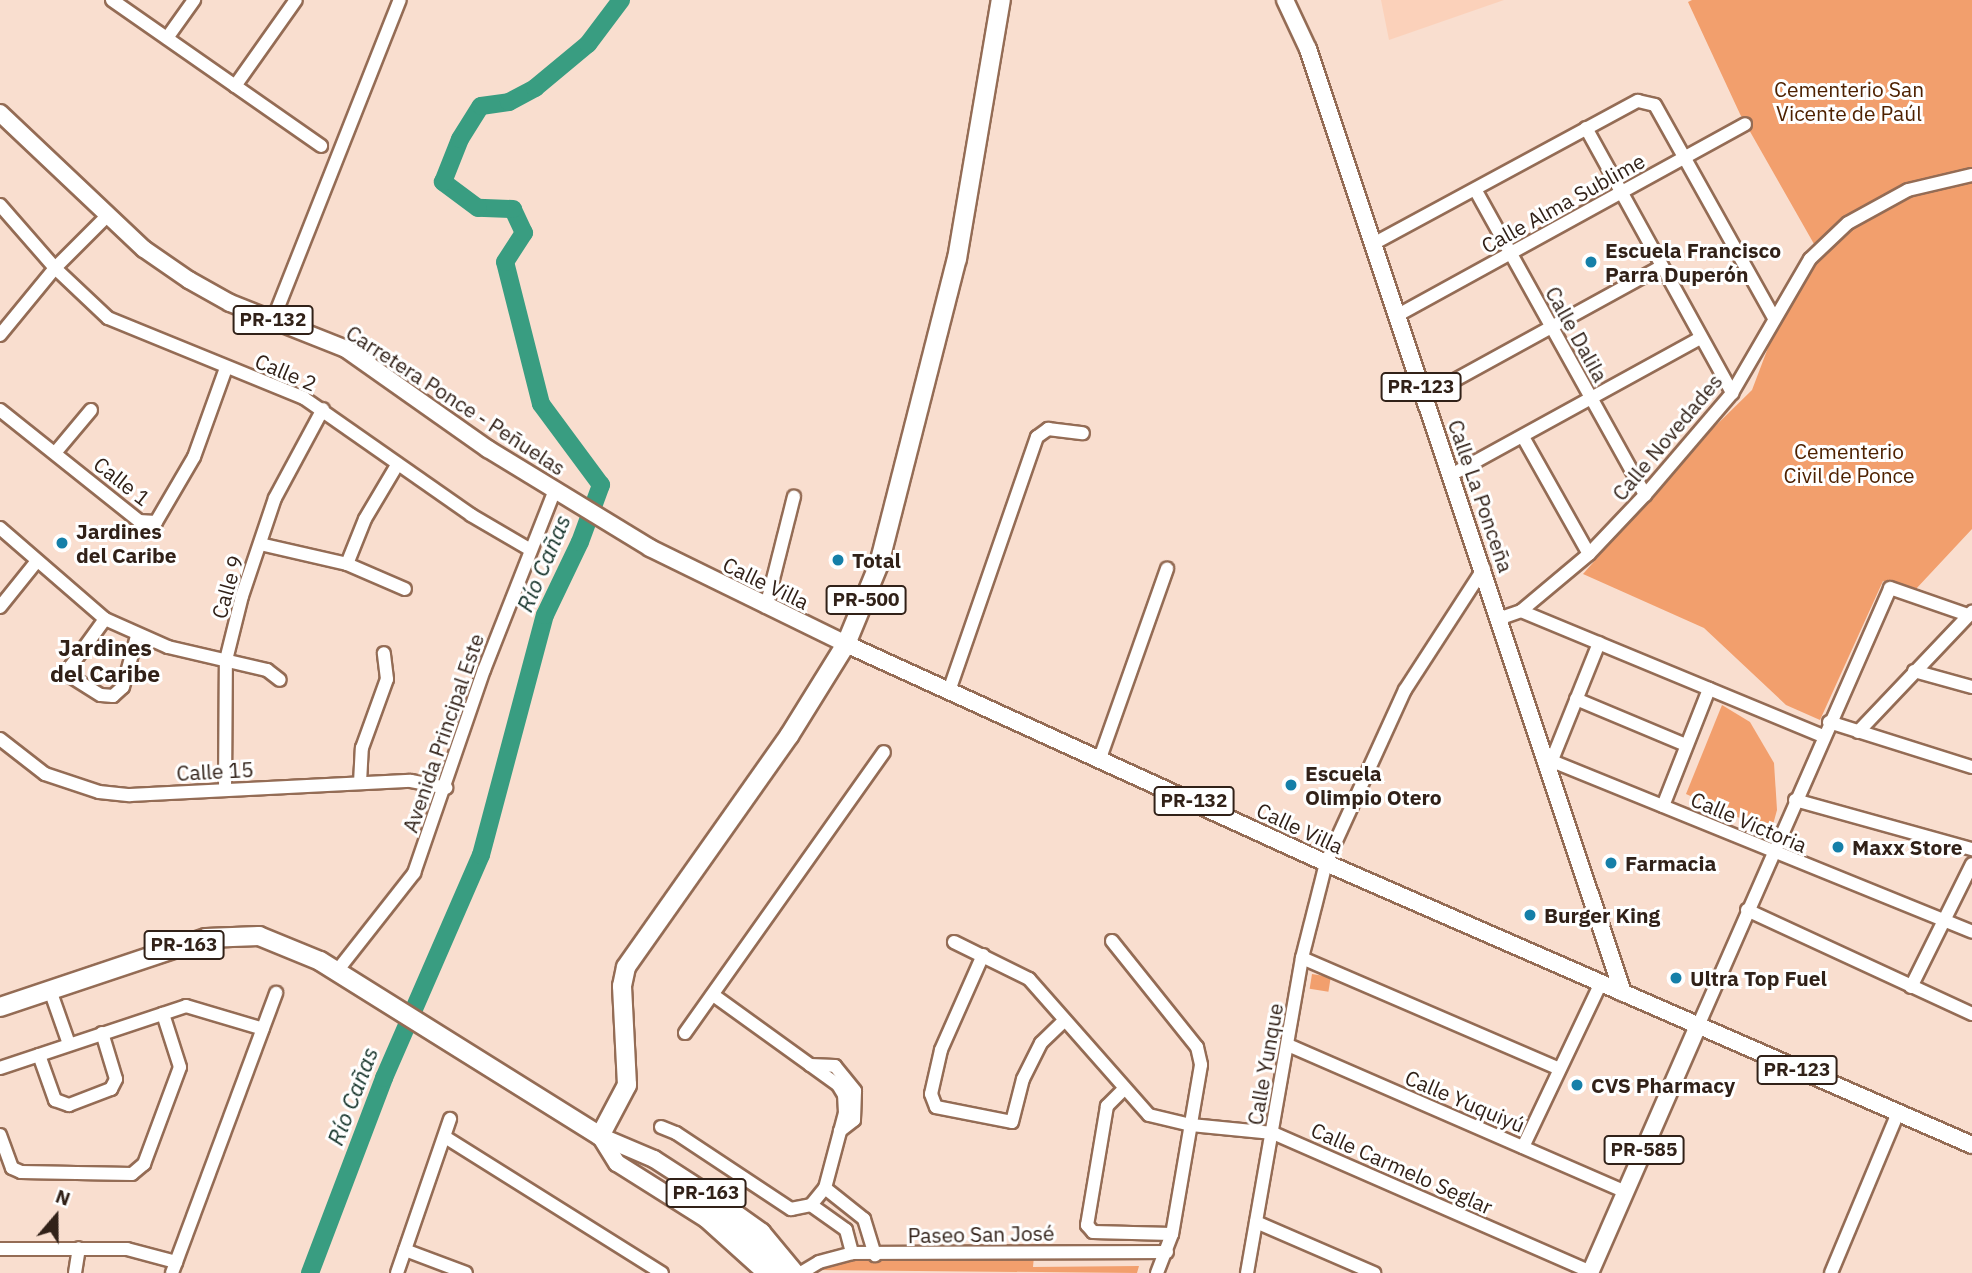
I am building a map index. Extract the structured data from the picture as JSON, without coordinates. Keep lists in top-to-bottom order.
{
  "streets": {
    "highway": ["PR-500", "PR-163"],
    "main road": [
      "PR-132",
      "PR-123",
      "Carretera Ponce - Peñuelas",
      "Calle La Ponceña",
      "Calle Villa",
      "PR-585"
    ],
    "street": [
      "Calle Alma Sublime",
      "Calle Dalila",
      "Calle 2",
      "Calle Novedades",
      "Calle 1",
      "Calle 9",
      "Avenida Principal Este",
      "Calle 15",
      "Calle Victoria",
      "Calle Yunque",
      "Calle Yuquiyú",
      "Calle Carmelo Seglar",
      "Paseo San José"
    ]
  },
  "crossings": [
    ["Calle Alma Sublime", "Calle Dalila"],
    ["Calle Alma Sublime", "Calle La Ponceña"],
    ["Calle Dalila", "Calle Novedades"],
    ["Calle 2", "Calle 1"],
    ["Calle 2", "Calle 9"],
    ["Calle 2", "Avenida Principal Este"],
    ["Carretera Ponce - Peñuelas", "Calle Villa"],
    ["Carretera Ponce - Peñuelas", "Avenida Principal Este"],
    ["Calle Novedades", "Calle La Ponceña"],
    ["Calle La Ponceña", "Calle Villa"],
    ["Calle La Ponceña", "Calle Victoria"],
    ["Calle La Ponceña", "Calle Yunque"],
    ["Calle Villa", "PR-500"],
    ["Calle Villa", "Calle Yunque"],
    ["Calle Villa", "PR-585"],
    ["Calle 9", "Calle 15"],
    ["PR-500", "PR-163"],
    ["Avenida Principal Este", "Calle 15"],
    ["Avenida Principal Este", "PR-163"],
    ["Calle Victoria", "PR-585"],
    ["PR-163", "Paseo San José"],
    ["Calle Yunque", "Calle Yuquiyú"],
    ["Calle Yunque", "Calle Carmelo Seglar"],
    ["Calle Yuquiyú", "PR-585"],
    ["PR-585", "Calle Carmelo Seglar"]
  ],
  "districts": ["Jardines del Caribe"],
  "water": ["Río Cañas"],
  "parks": ["Cementerio San Vicente de Paúl", "Cementerio Civil de Ponce"],
  "places": [
    "Escuela Francisco Parra Duperón",
    "Jardines del Caribe",
    "Total",
    "Escuela Olimpio Otero",
    "Maxx Store",
    "Farmacia",
    "Burger King",
    "Ultra Top Fuel",
    "CVS Pharmacy"
  ],
  "north": "top"
}
